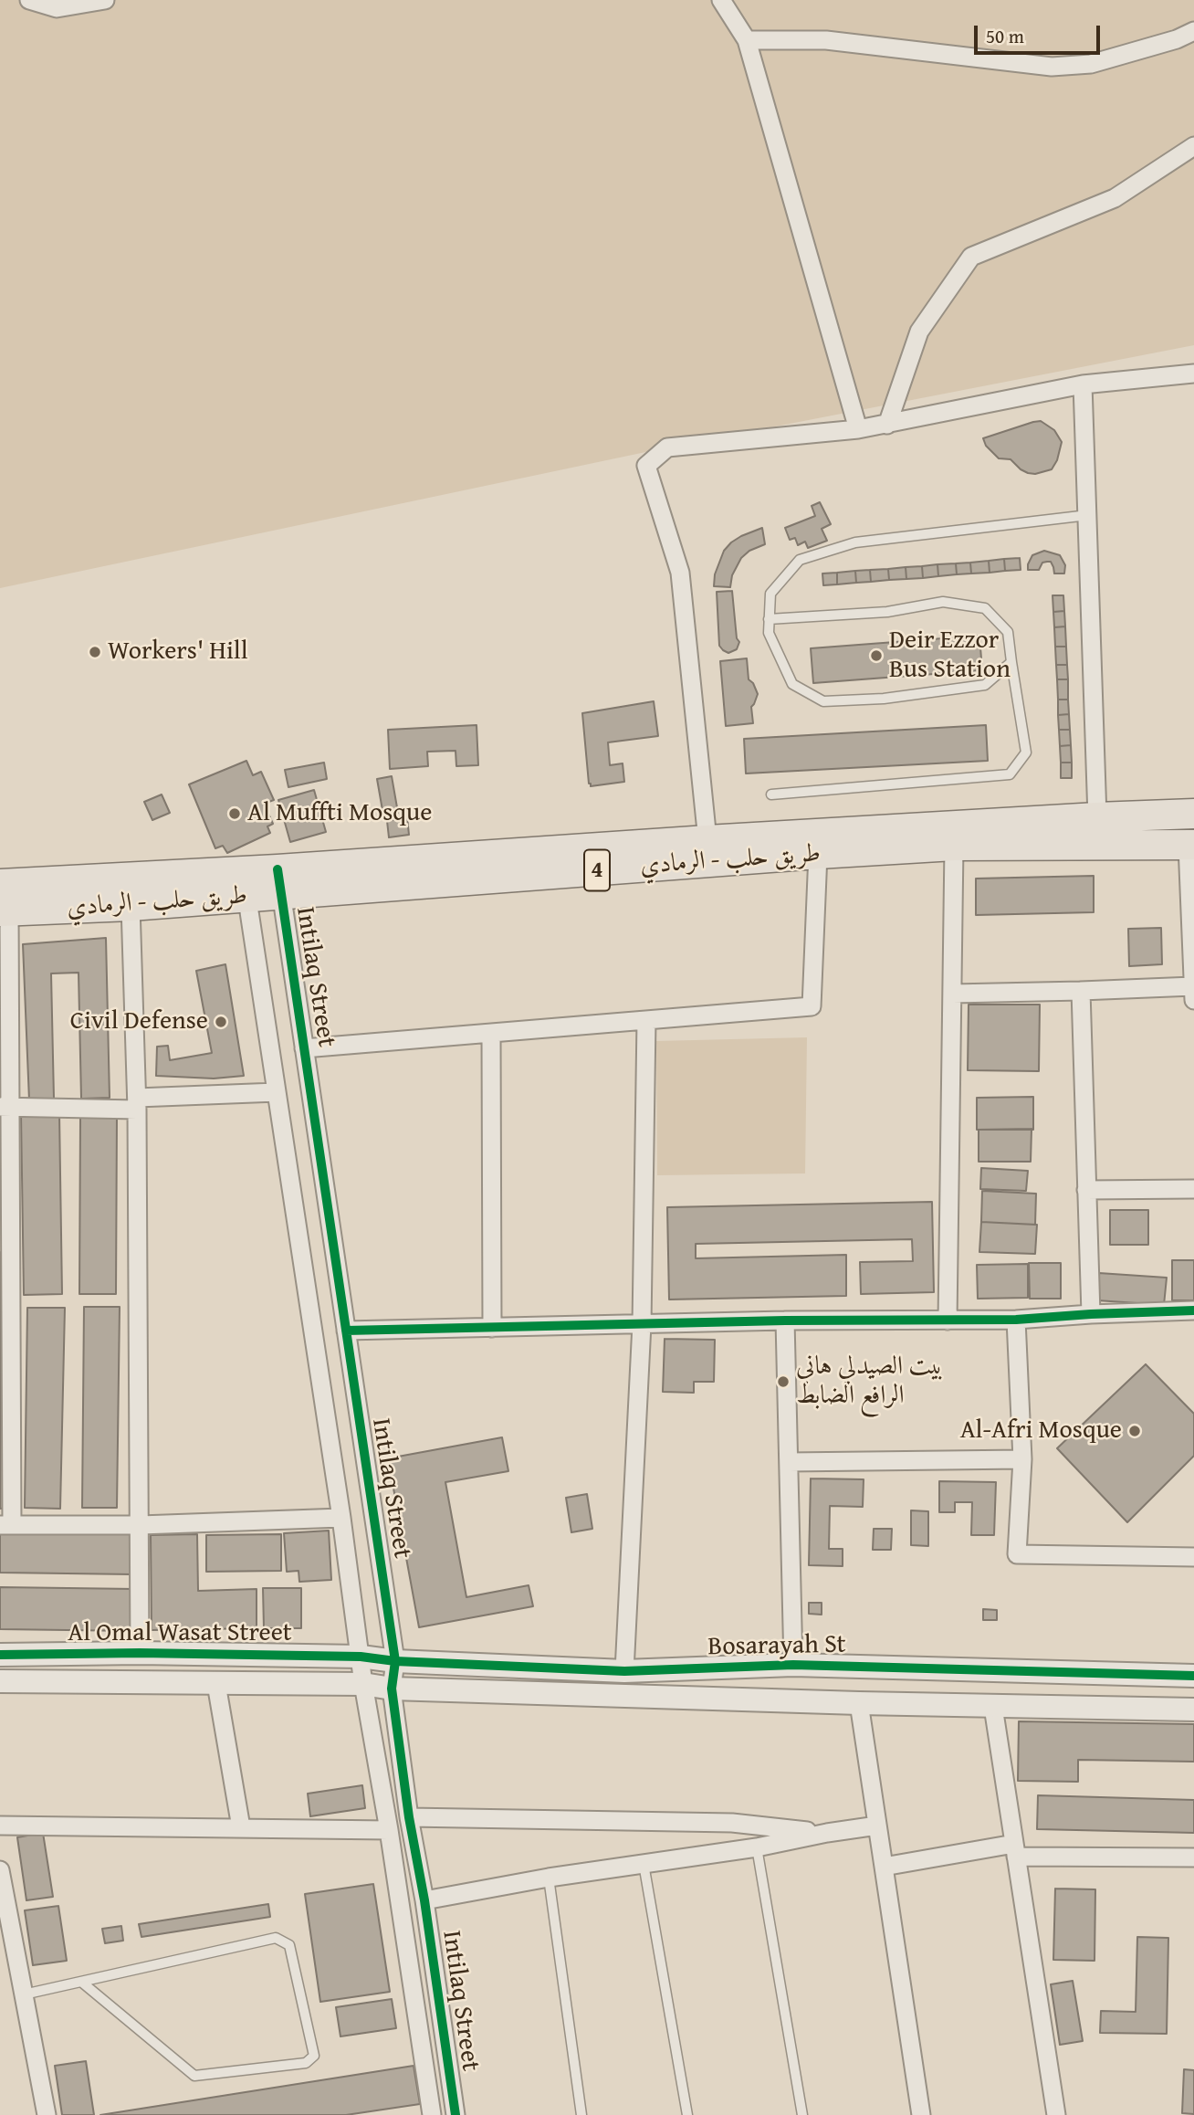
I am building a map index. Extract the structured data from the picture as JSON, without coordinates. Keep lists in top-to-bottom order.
{
  "streets": {
    "highway": ["طريق حلب - الرمادي", "4"],
    "street": ["Intilaq Street", "Al Omal Wasat Street", "Bosarayah St"]
  },
  "crossings": [
    ["طريق حلب - الرمادي", "Intilaq Street"],
    ["Intilaq Street", "Al Omal Wasat Street"],
    ["Intilaq Street", "Bosarayah St"],
    ["Al Omal Wasat Street", "Bosarayah St"]
  ],
  "places": [
    "Workers' Hill",
    "Deir Ezzor Bus Station",
    "Al Muffti Mosque",
    "Civil Defense",
    "بيت الصيدلي هاني الرافع الضابط",
    "Al-Afri Mosque"
  ],
  "scale_bar": "50 m"
}
